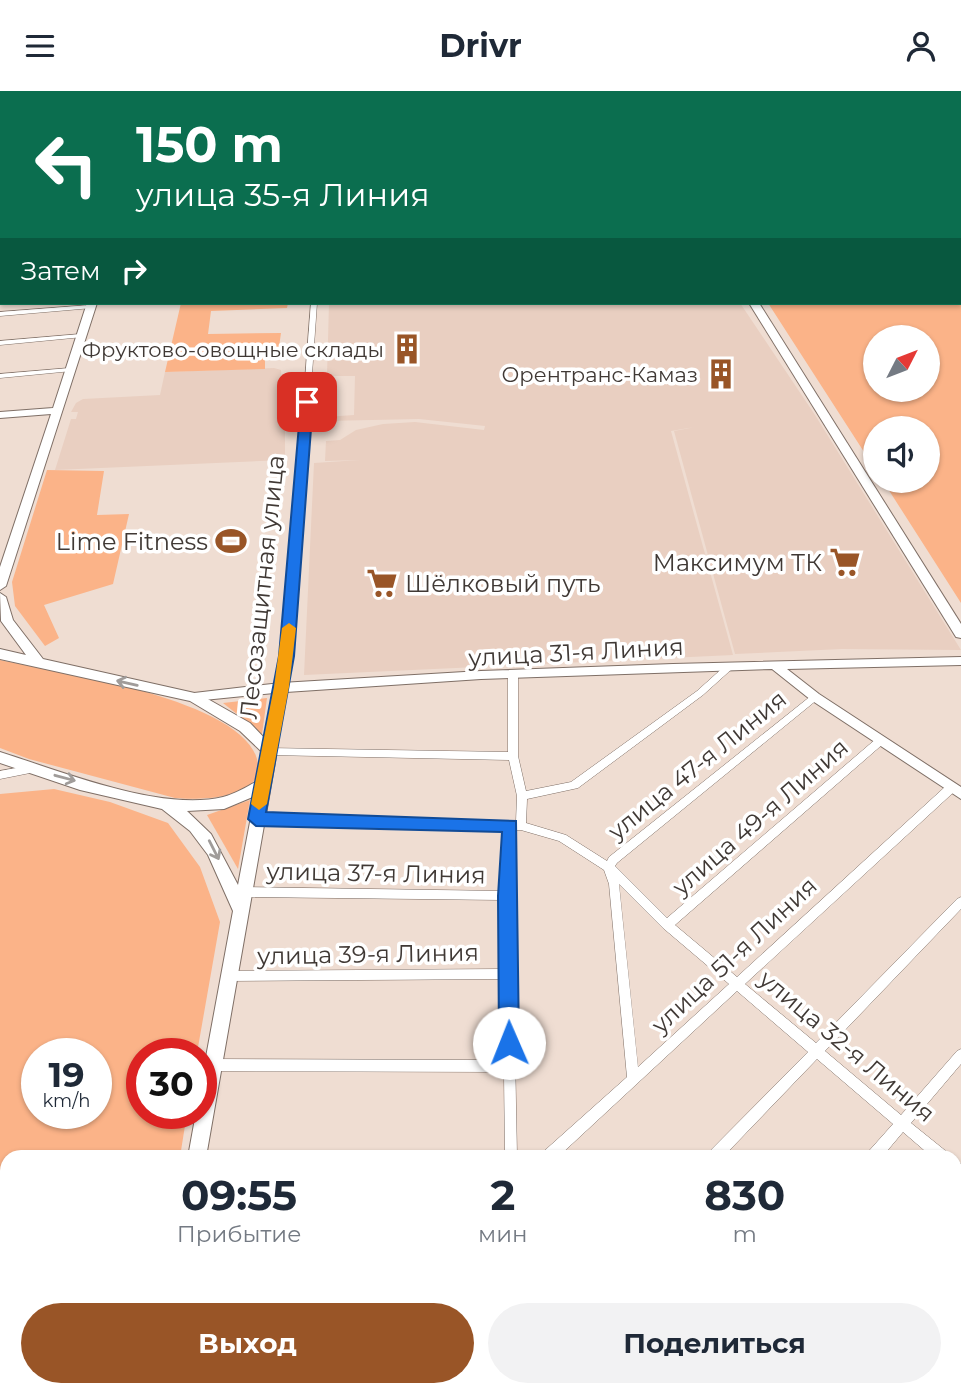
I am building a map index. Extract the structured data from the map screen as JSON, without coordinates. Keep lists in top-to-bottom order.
{
  "streets": {
    "street": [
      "Лесозащитная улица",
      "улица 31-я Линия",
      "улица 47-я Линия",
      "улица 49-я Линия",
      "улица 37-я Линия",
      "улица 39-я Линия",
      "улица 51-я Линия",
      "улица 32-я Линия"
    ]
  },
  "crossings": [
    ["Лесозащитная улица", "улица 31-я Линия"],
    ["улица 47-я Линия", "улица 32-я Линия"],
    ["улица 49-я Линия", "улица 32-я Линия"],
    ["улица 51-я Линия", "улица 32-я Линия"]
  ],
  "places": {
    "building": ["Фруктово-овощные склады", "Орентранс-Камаз"],
    "sports": ["Lime Fitness"],
    "supermarket": ["Максимум ТК", "Шёлковый путь"]
  },
  "north": "top right",
  "page": {
    "header": "Drivr",
    "turn": ["150 m", "улица 35-я Линия"],
    "then": "Затем",
    "speed": "19 km/h",
    "limit": "30",
    "eta": [
      "09:55",
      "Прибытие",
      "2",
      "мин",
      "830",
      "m"
    ],
    "buttons": ["Выход", "Поделиться"]
  }
}
